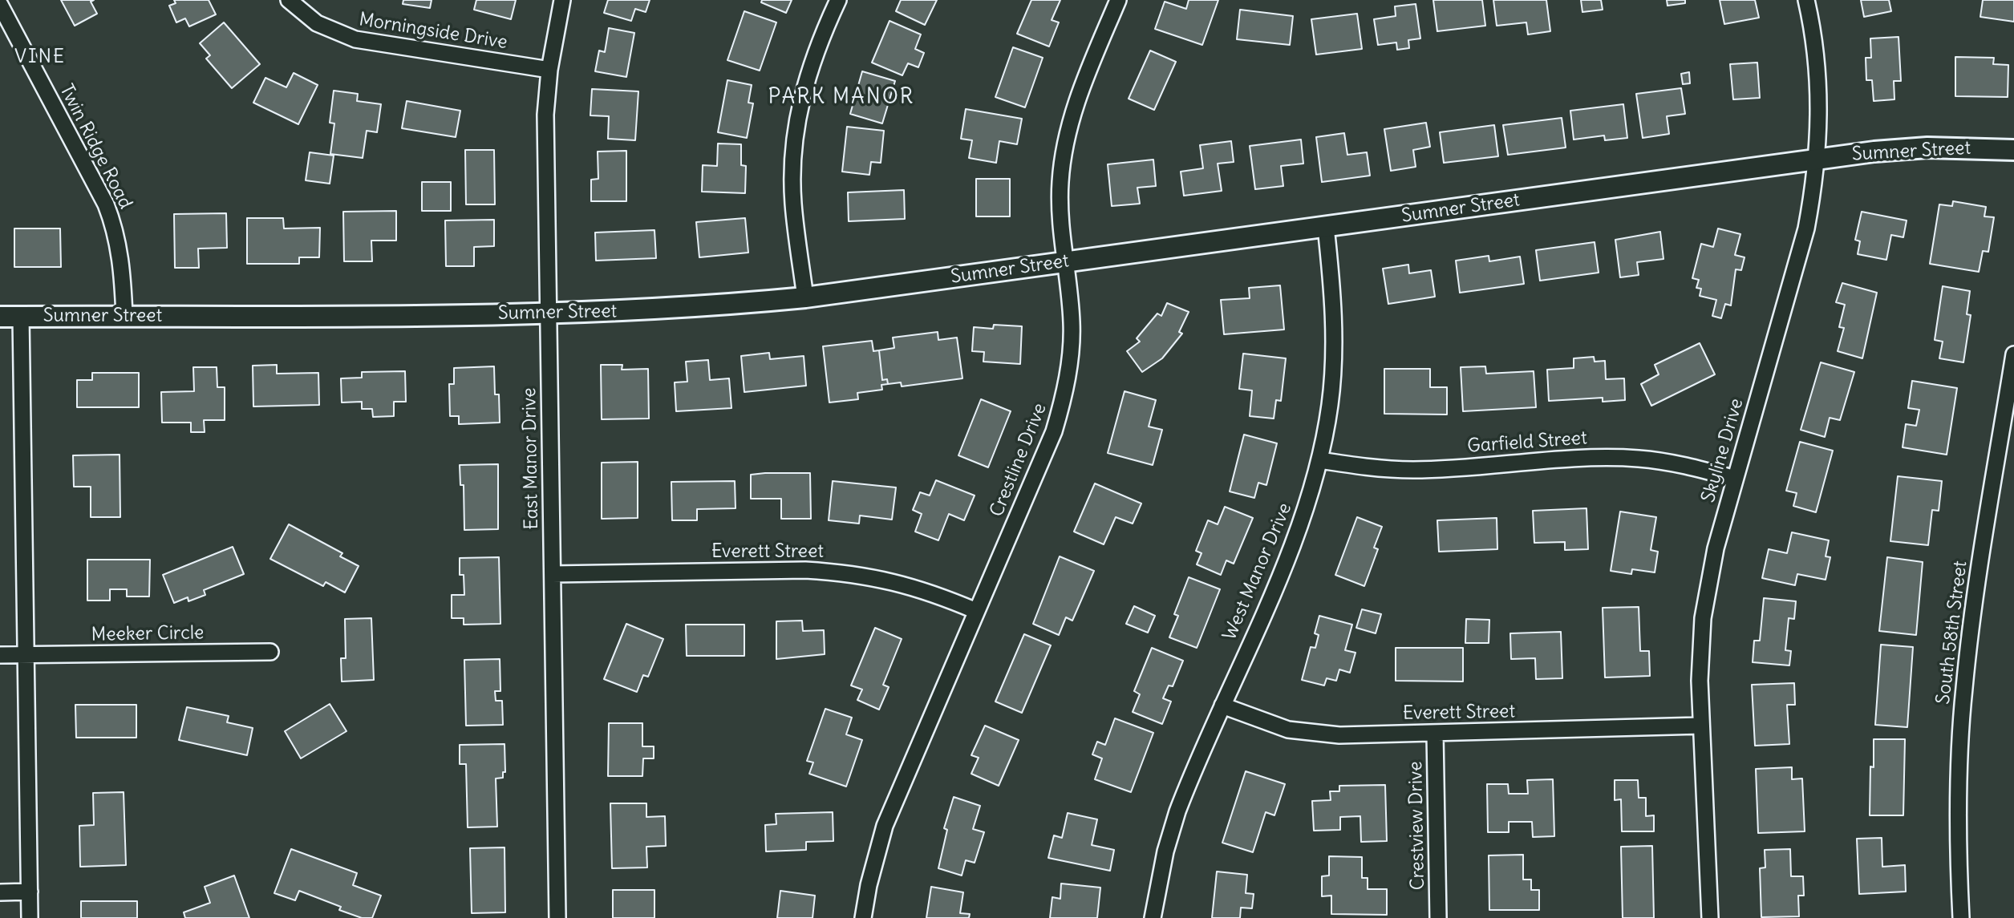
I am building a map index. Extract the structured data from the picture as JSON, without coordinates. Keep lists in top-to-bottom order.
{
  "streets": {
    "street": [
      "Morningside Drive",
      "Twin Ridge Road",
      "Sumner Street",
      "Garfield Street",
      "Skyline Drive",
      "East Manor Drive",
      "Crestline Drive",
      "Everett Street",
      "West Manor Drive",
      "South 58th Street",
      "Meeker Circle",
      "Crestview Drive"
    ]
  },
  "crossings": [
    ["Morningside Drive", "East Manor Drive"],
    ["Twin Ridge Road", "Sumner Street"],
    ["Sumner Street", "Skyline Drive"],
    ["Sumner Street", "East Manor Drive"],
    ["Sumner Street", "Crestline Drive"],
    ["Sumner Street", "West Manor Drive"],
    ["Garfield Street", "Skyline Drive"],
    ["Garfield Street", "West Manor Drive"],
    ["Skyline Drive", "Everett Street"],
    ["East Manor Drive", "Everett Street"],
    ["Crestline Drive", "Everett Street"],
    ["Everett Street", "West Manor Drive"],
    ["Everett Street", "Crestview Drive"]
  ],
  "districts": ["VINE", "PARK MANOR"]
}
